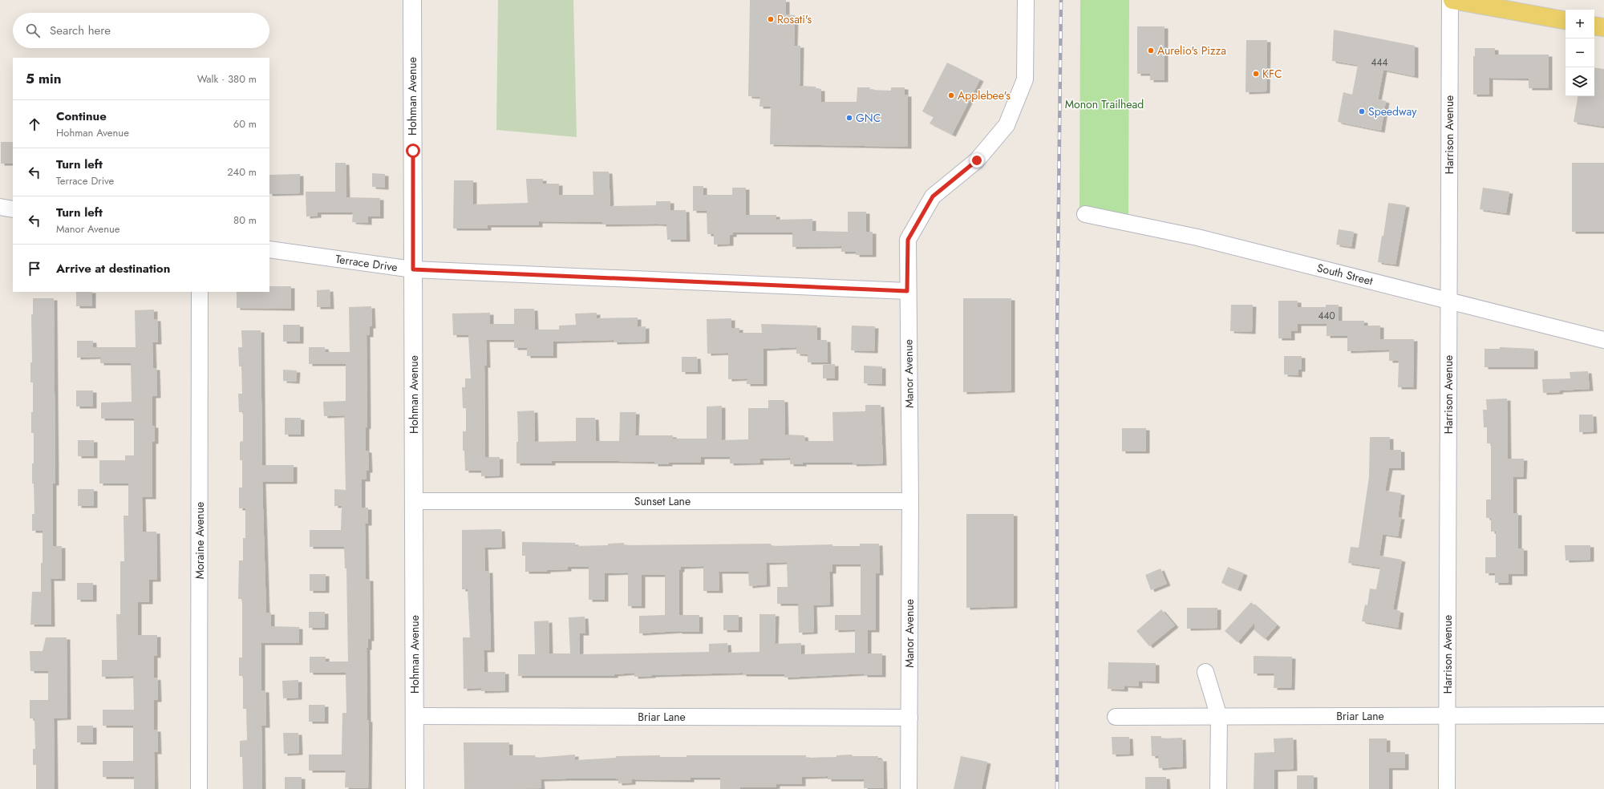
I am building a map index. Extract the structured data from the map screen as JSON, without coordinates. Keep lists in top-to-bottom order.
{
  "streets": {
    "street": [
      "Hohman Avenue",
      "Harrison Avenue",
      "Terrace Drive",
      "South Street",
      "Manor Avenue",
      "Sunset Lane",
      "Moraine Avenue",
      "Briar Lane"
    ]
  },
  "crossings": [
    ["Hohman Avenue", "Terrace Drive"],
    ["Hohman Avenue", "Sunset Lane"],
    ["Hohman Avenue", "Briar Lane"],
    ["Harrison Avenue", "South Street"],
    ["Harrison Avenue", "Briar Lane"],
    ["Terrace Drive", "Manor Avenue"],
    ["Manor Avenue", "Sunset Lane"],
    ["Manor Avenue", "Briar Lane"]
  ],
  "parks": ["Monon Trailhead"],
  "places": [
    "Rosati's",
    "Aurelio's Pizza",
    "KFC",
    "Applebee's",
    "Speedway",
    "GNC"
  ],
  "house_numbers": ["444", "440"],
  "page": {
    "map_buttons": ["+", "−"],
    "search": "Search here",
    "heading": ["5 min", "Walk · 380 m"],
    "list": [
      ["Continue", "Hohman Avenue", "60 m"],
      ["Turn left", "Terrace Drive", "240 m"],
      ["Turn left", "Manor Avenue", "80 m"],
      "Arrive at destination"
    ]
  }
}
